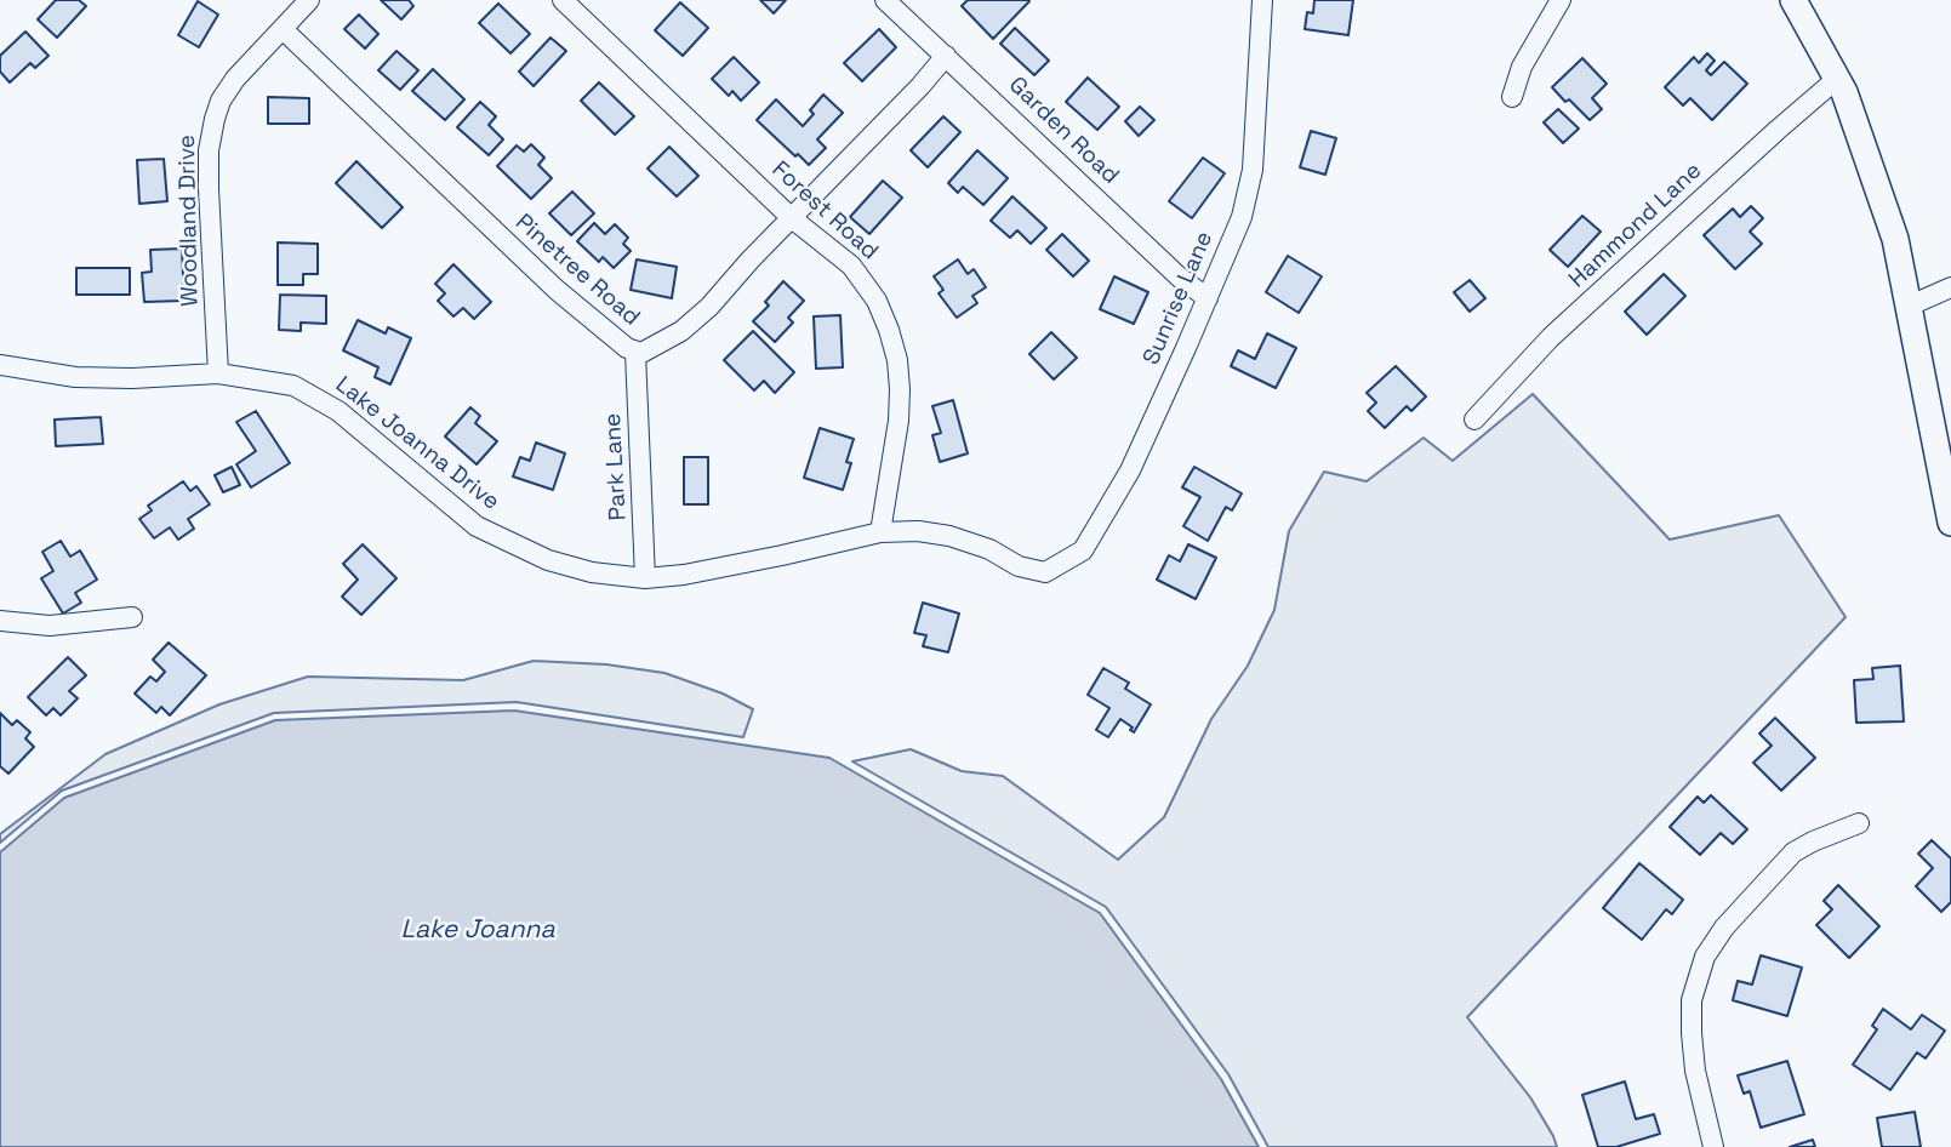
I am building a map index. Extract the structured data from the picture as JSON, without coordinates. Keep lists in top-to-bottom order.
{
  "streets": {
    "street": [
      "Garden Road",
      "Forest Road",
      "Woodland Drive",
      "Hammond Lane",
      "Pinetree Road",
      "Sunrise Lane",
      "Lake Joanna Drive",
      "Park Lane"
    ]
  },
  "crossings": [
    ["Garden Road", "Pinetree Road"],
    ["Garden Road", "Sunrise Lane"],
    ["Forest Road", "Pinetree Road"],
    ["Forest Road", "Lake Joanna Drive"],
    ["Woodland Drive", "Pinetree Road"],
    ["Woodland Drive", "Lake Joanna Drive"],
    ["Pinetree Road", "Park Lane"],
    ["Sunrise Lane", "Lake Joanna Drive"],
    ["Lake Joanna Drive", "Park Lane"]
  ],
  "water": ["Lake Joanna"]
}
